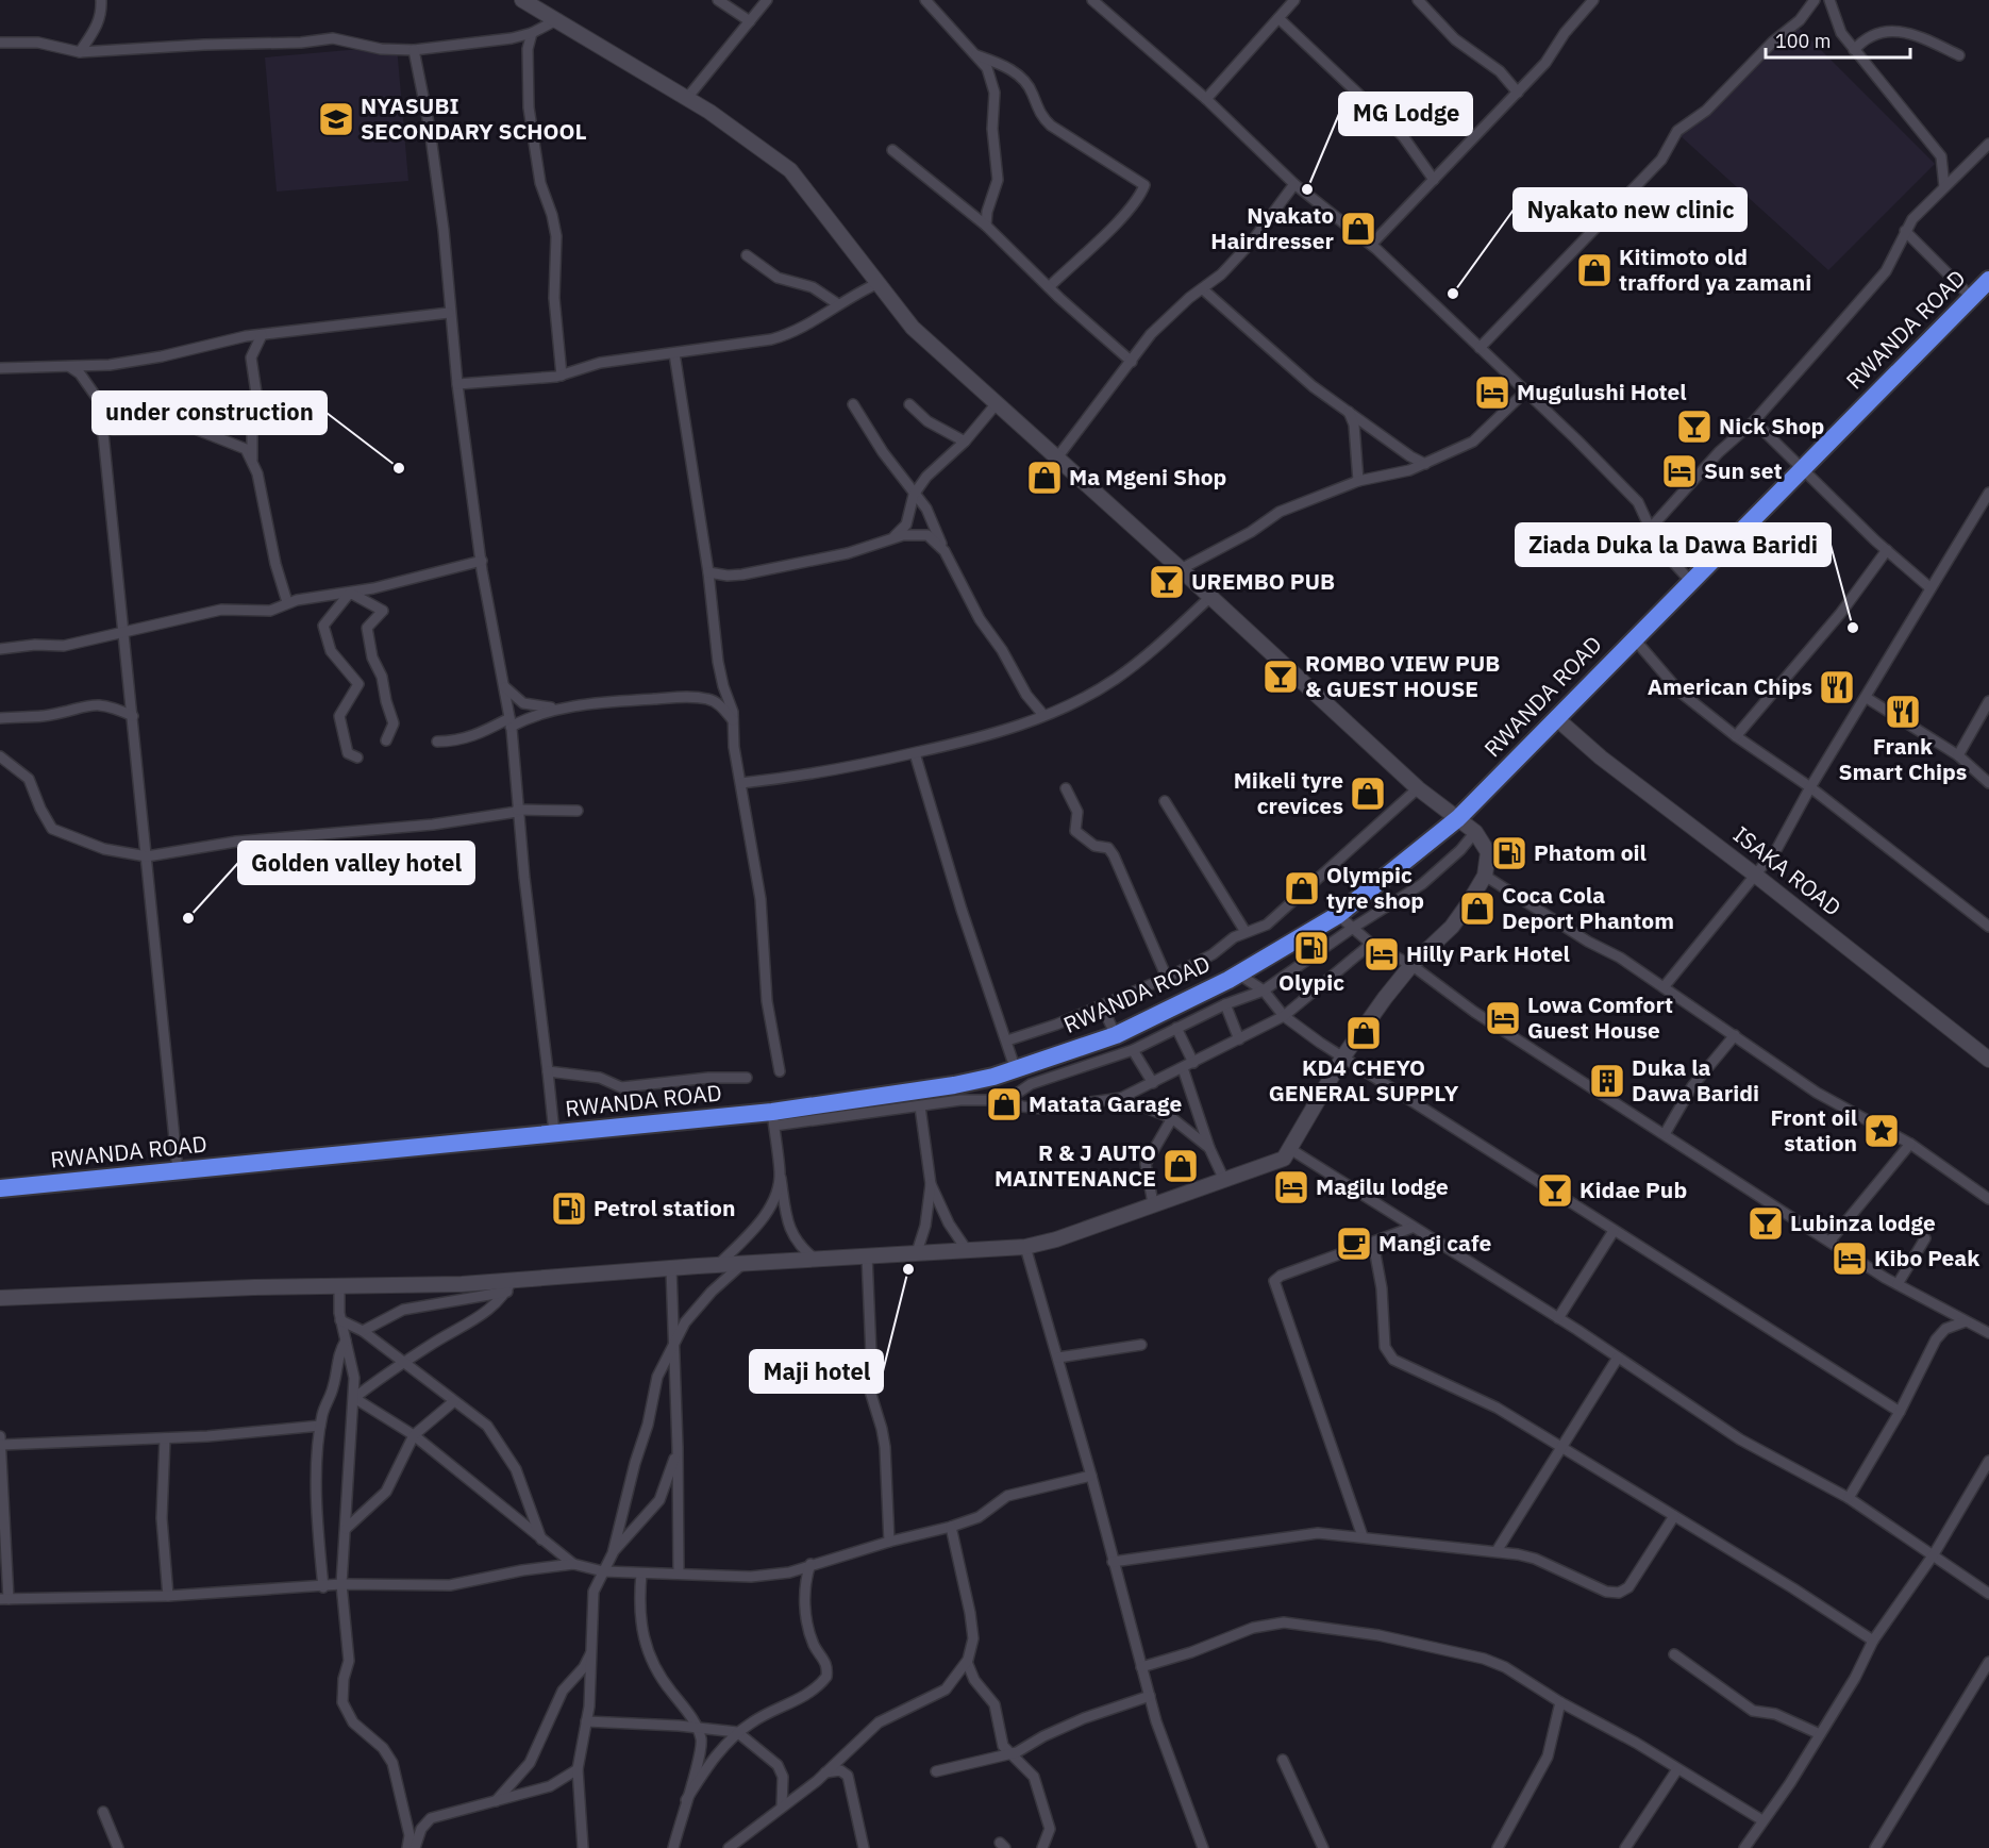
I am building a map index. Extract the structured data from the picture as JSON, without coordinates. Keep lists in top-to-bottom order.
{
  "streets": {
    "highway": ["RWANDA ROAD"],
    "street": ["ISAKA ROAD"]
  },
  "crossings": [
    ["RWANDA ROAD", "ISAKA ROAD"]
  ],
  "places": {
    "school or university": ["NYASUBI SECONDARY SCHOOL"],
    "other": [
      "MG Lodge",
      "Nyakato new clinic",
      "under construction",
      "Ziada Duka la Dawa Baridi",
      "Golden valley hotel",
      "Maji hotel"
    ],
    "shop": [
      "Nyakato Hairdresser",
      "Kitimoto old trafford ya zamani",
      "Ma Mgeni Shop",
      "Mikeli tyre crevices",
      "Olympic tyre shop",
      "Coca Cola Deport Phantom",
      "KD4 CHEYO GENERAL SUPPLY",
      "Matata Garage",
      "R & J AUTO MAINTENANCE"
    ],
    "hotel": [
      "Mugulushi Hotel",
      "Sun set",
      "Hilly Park Hotel",
      "Lowa Comfort Guest House",
      "Magilu lodge",
      "Kibo Peak"
    ],
    "bar": [
      "Nick Shop",
      "UREMBO PUB",
      "ROMBO VIEW PUB & GUEST HOUSE",
      "Kidae Pub",
      "Lubinza lodge"
    ],
    "restaurant": ["American Chips", "Frank Smart Chips"],
    "fuel station": ["Phatom oil", "Olypic", "Petrol station"],
    "building": ["Duka la Dawa Baridi"],
    "place": ["Front oil station"],
    "cafe": ["Mangi cafe"]
  },
  "scale_bar": "100 m"
}
